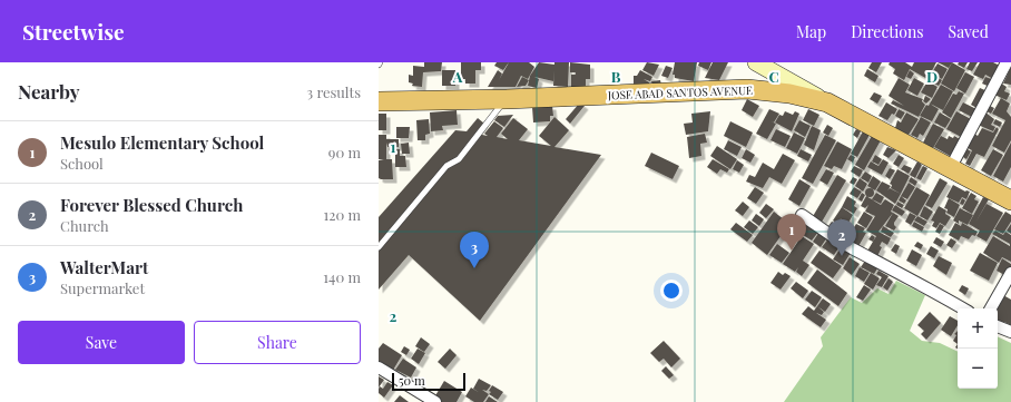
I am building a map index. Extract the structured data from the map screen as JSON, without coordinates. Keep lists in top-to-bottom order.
{
  "streets": {
    "highway": ["JOSE ABAD SANTOS AVENUE"]
  },
  "scale_bar": "50 m",
  "page": {
    "header": "Streetwise",
    "nav": ["Map", "Directions", "Saved"],
    "heading": ["Nearby", "3 results"],
    "list": [
      {
        "mark": "1",
        "name": "Mesulo Elementary School",
        "note": "School",
        "value": "90 m"
      },
      {
        "mark": "2",
        "name": "Forever Blessed Church",
        "note": "Church",
        "value": "120 m"
      },
      {
        "mark": "3",
        "name": "WalterMart",
        "note": "Supermarket",
        "value": "140 m"
      }
    ],
    "pins": ["1", "2", "3"],
    "buttons": ["Save", "Share"],
    "map_buttons": ["+", "−"],
    "scale": "50 m"
  },
  "grid": {
    "columns": [
      "A",
      "B",
      "C",
      "D"
    ],
    "rows": ["1", "2"]
  }
}
